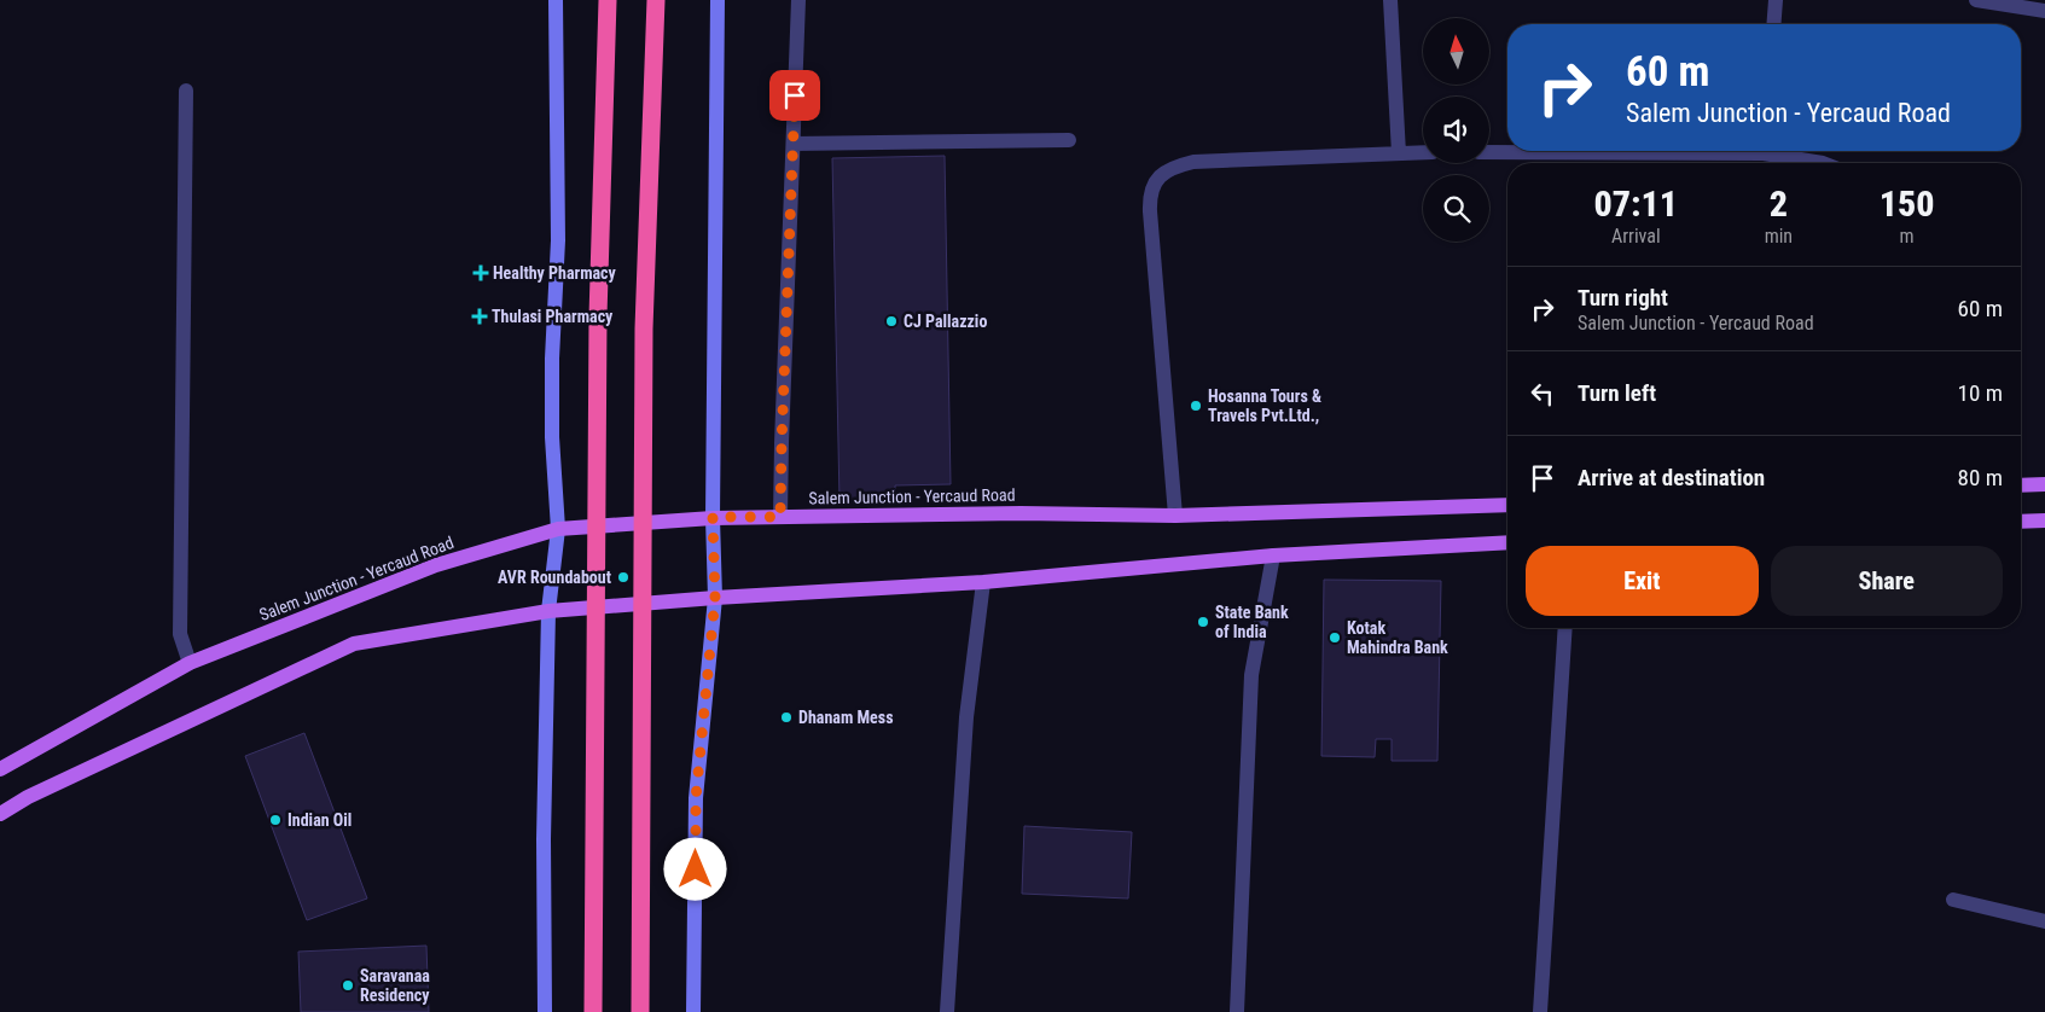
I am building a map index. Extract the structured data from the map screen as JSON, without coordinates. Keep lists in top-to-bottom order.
{
  "streets": {
    "main road": ["Salem Junction - Yercaud Road"]
  },
  "places": {
    "health": ["Healthy Pharmacy", "Thulasi Pharmacy"],
    "other": [
      "CJ Pallazzio",
      "Hosanna Tours & Travels Pvt.Ltd.,",
      "AVR Roundabout",
      "State Bank of India",
      "Kotak Mahindra Bank",
      "Dhanam Mess",
      "Indian Oil",
      "Saravanaa Residency"
    ]
  },
  "north": "top",
  "page": {
    "turn": ["60 m", "Salem Junction - Yercaud Road"],
    "eta": [
      "07:11",
      "Arrival",
      "2",
      "min",
      "150",
      "m"
    ],
    "list": [
      {
        "name": "Turn right",
        "note": "Salem Junction - Yercaud Road",
        "value": "60 m"
      },
      {
        "name": "Turn left",
        "value": "10 m"
      },
      {
        "name": "Arrive at destination",
        "value": "80 m"
      }
    ],
    "buttons": ["Exit", "Share"]
  }
}
